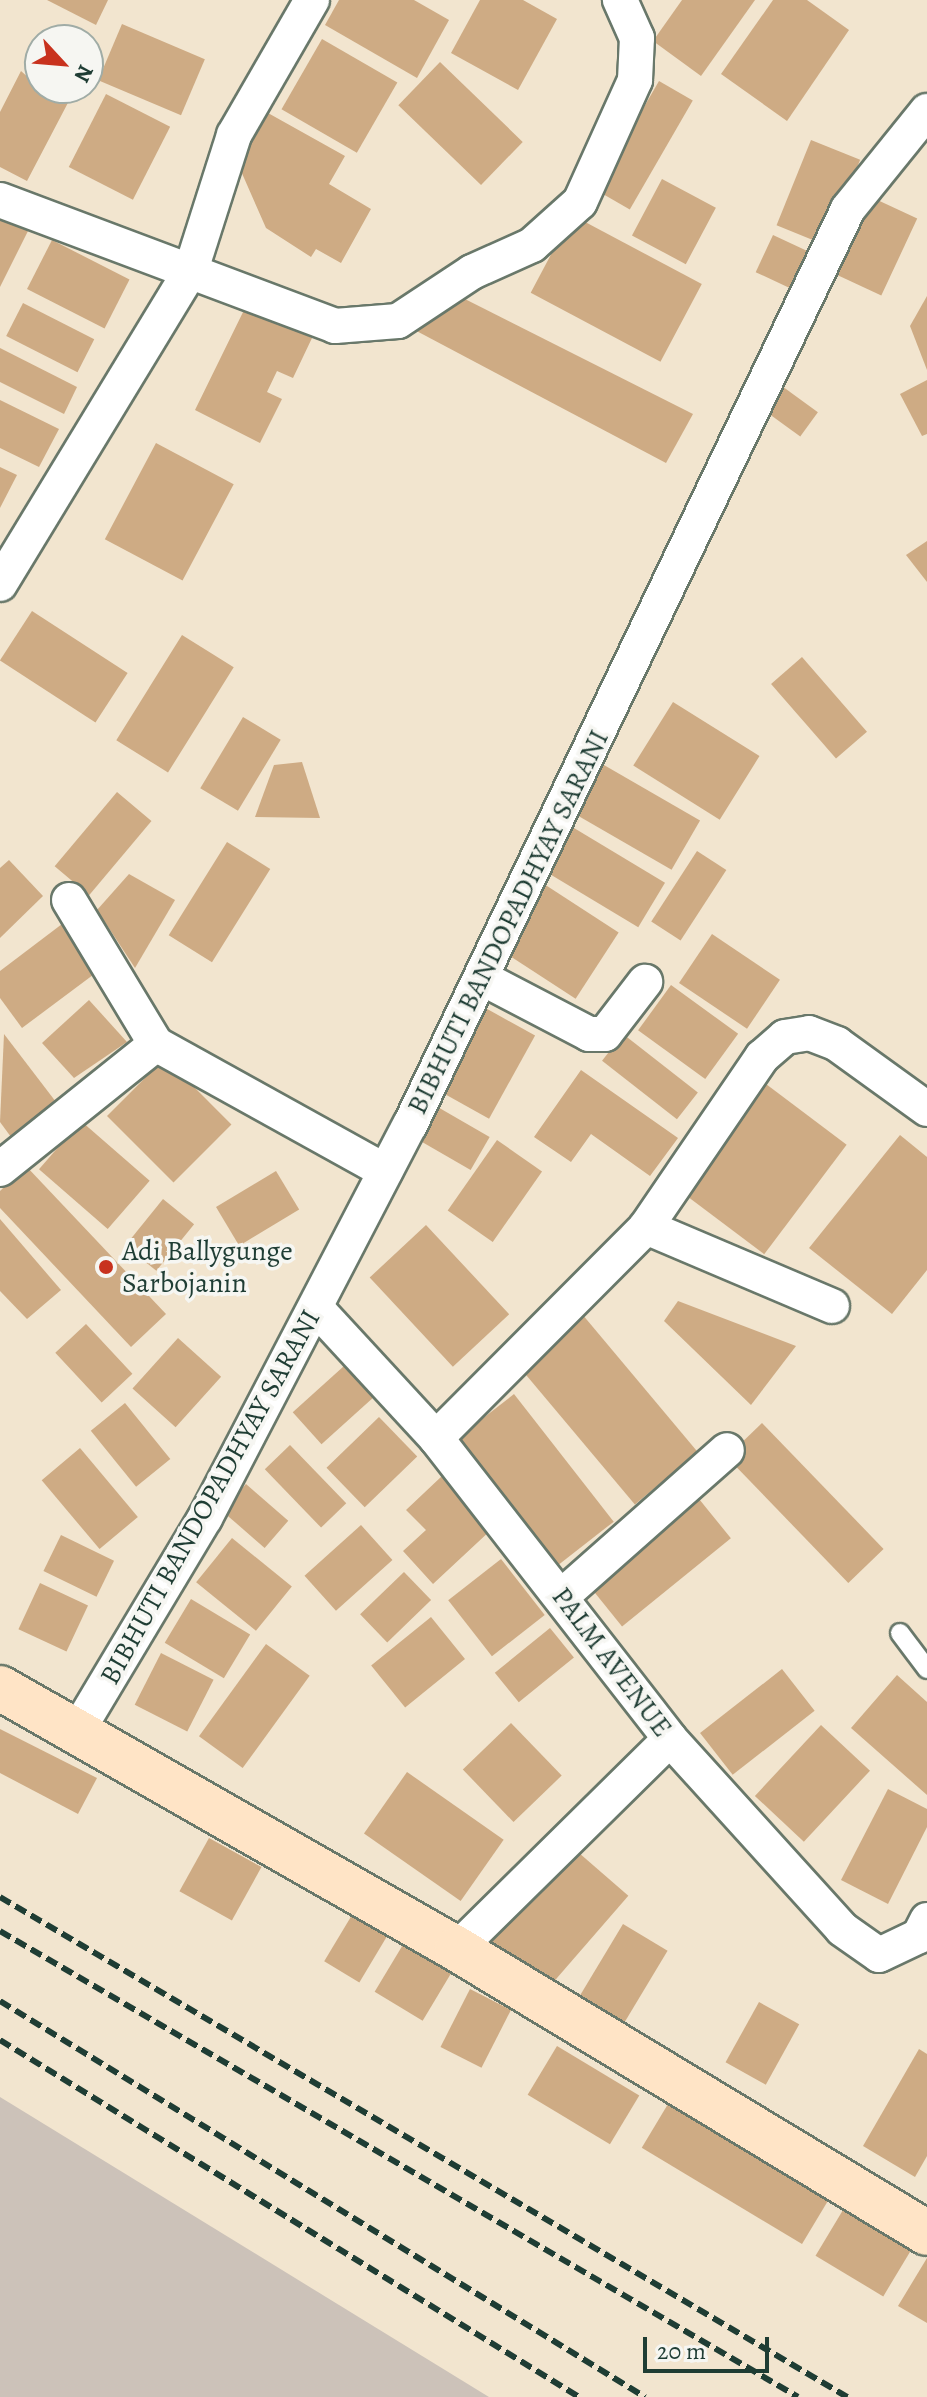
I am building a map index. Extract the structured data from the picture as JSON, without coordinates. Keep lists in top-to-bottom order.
{
  "streets": {
    "street": ["BIBHUTI BANDOPADHYAY SARANI", "PALM AVENUE"]
  },
  "crossings": [
    ["BIBHUTI BANDOPADHYAY SARANI", "PALM AVENUE"]
  ],
  "places": ["Adi Ballygunge Sarbojanin"],
  "scale_bar": "20 m",
  "north": "bottom right"
}
